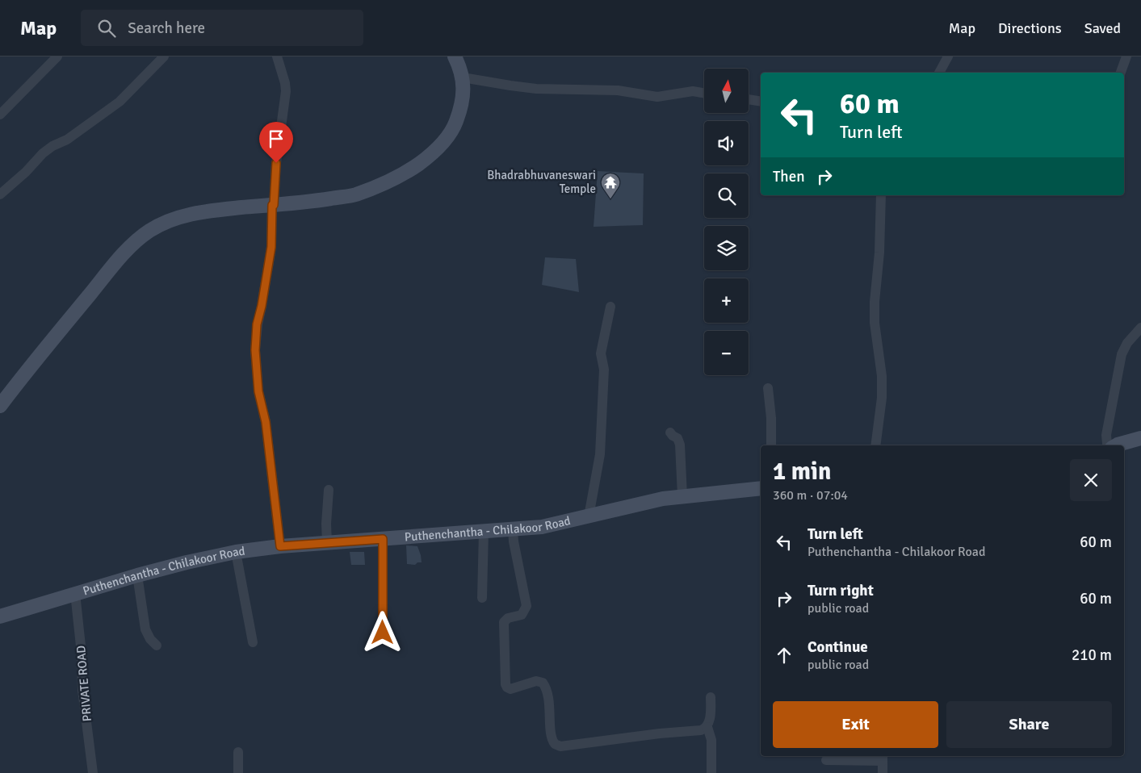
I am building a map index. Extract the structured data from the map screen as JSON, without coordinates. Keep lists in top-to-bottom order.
{
  "streets": {
    "main road": ["Puthenchantha - Chilakoor Road"],
    "street": ["PRIVATE ROAD"]
  },
  "crossings": [
    ["Puthenchantha - Chilakoor Road", "PRIVATE ROAD"]
  ],
  "places": {
    "temple": ["Bhadrabhuvaneswari Temple"]
  },
  "north": "top",
  "page": {
    "header": "Map",
    "search": "Search here",
    "nav": ["Map", "Directions", "Saved"],
    "map_buttons": ["+", "−"],
    "turn": ["60 m", "Turn left"],
    "then": "Then",
    "heading": ["1 min", "360 m · 07:04"],
    "list": [
      {
        "name": "Turn left",
        "note": "Puthenchantha - Chilakoor Road",
        "value": "60 m"
      },
      {
        "name": "Turn right",
        "note": "public road",
        "value": "60 m"
      },
      {
        "name": "Continue",
        "note": "public road",
        "value": "210 m"
      }
    ],
    "buttons": ["Exit", "Share"]
  }
}
